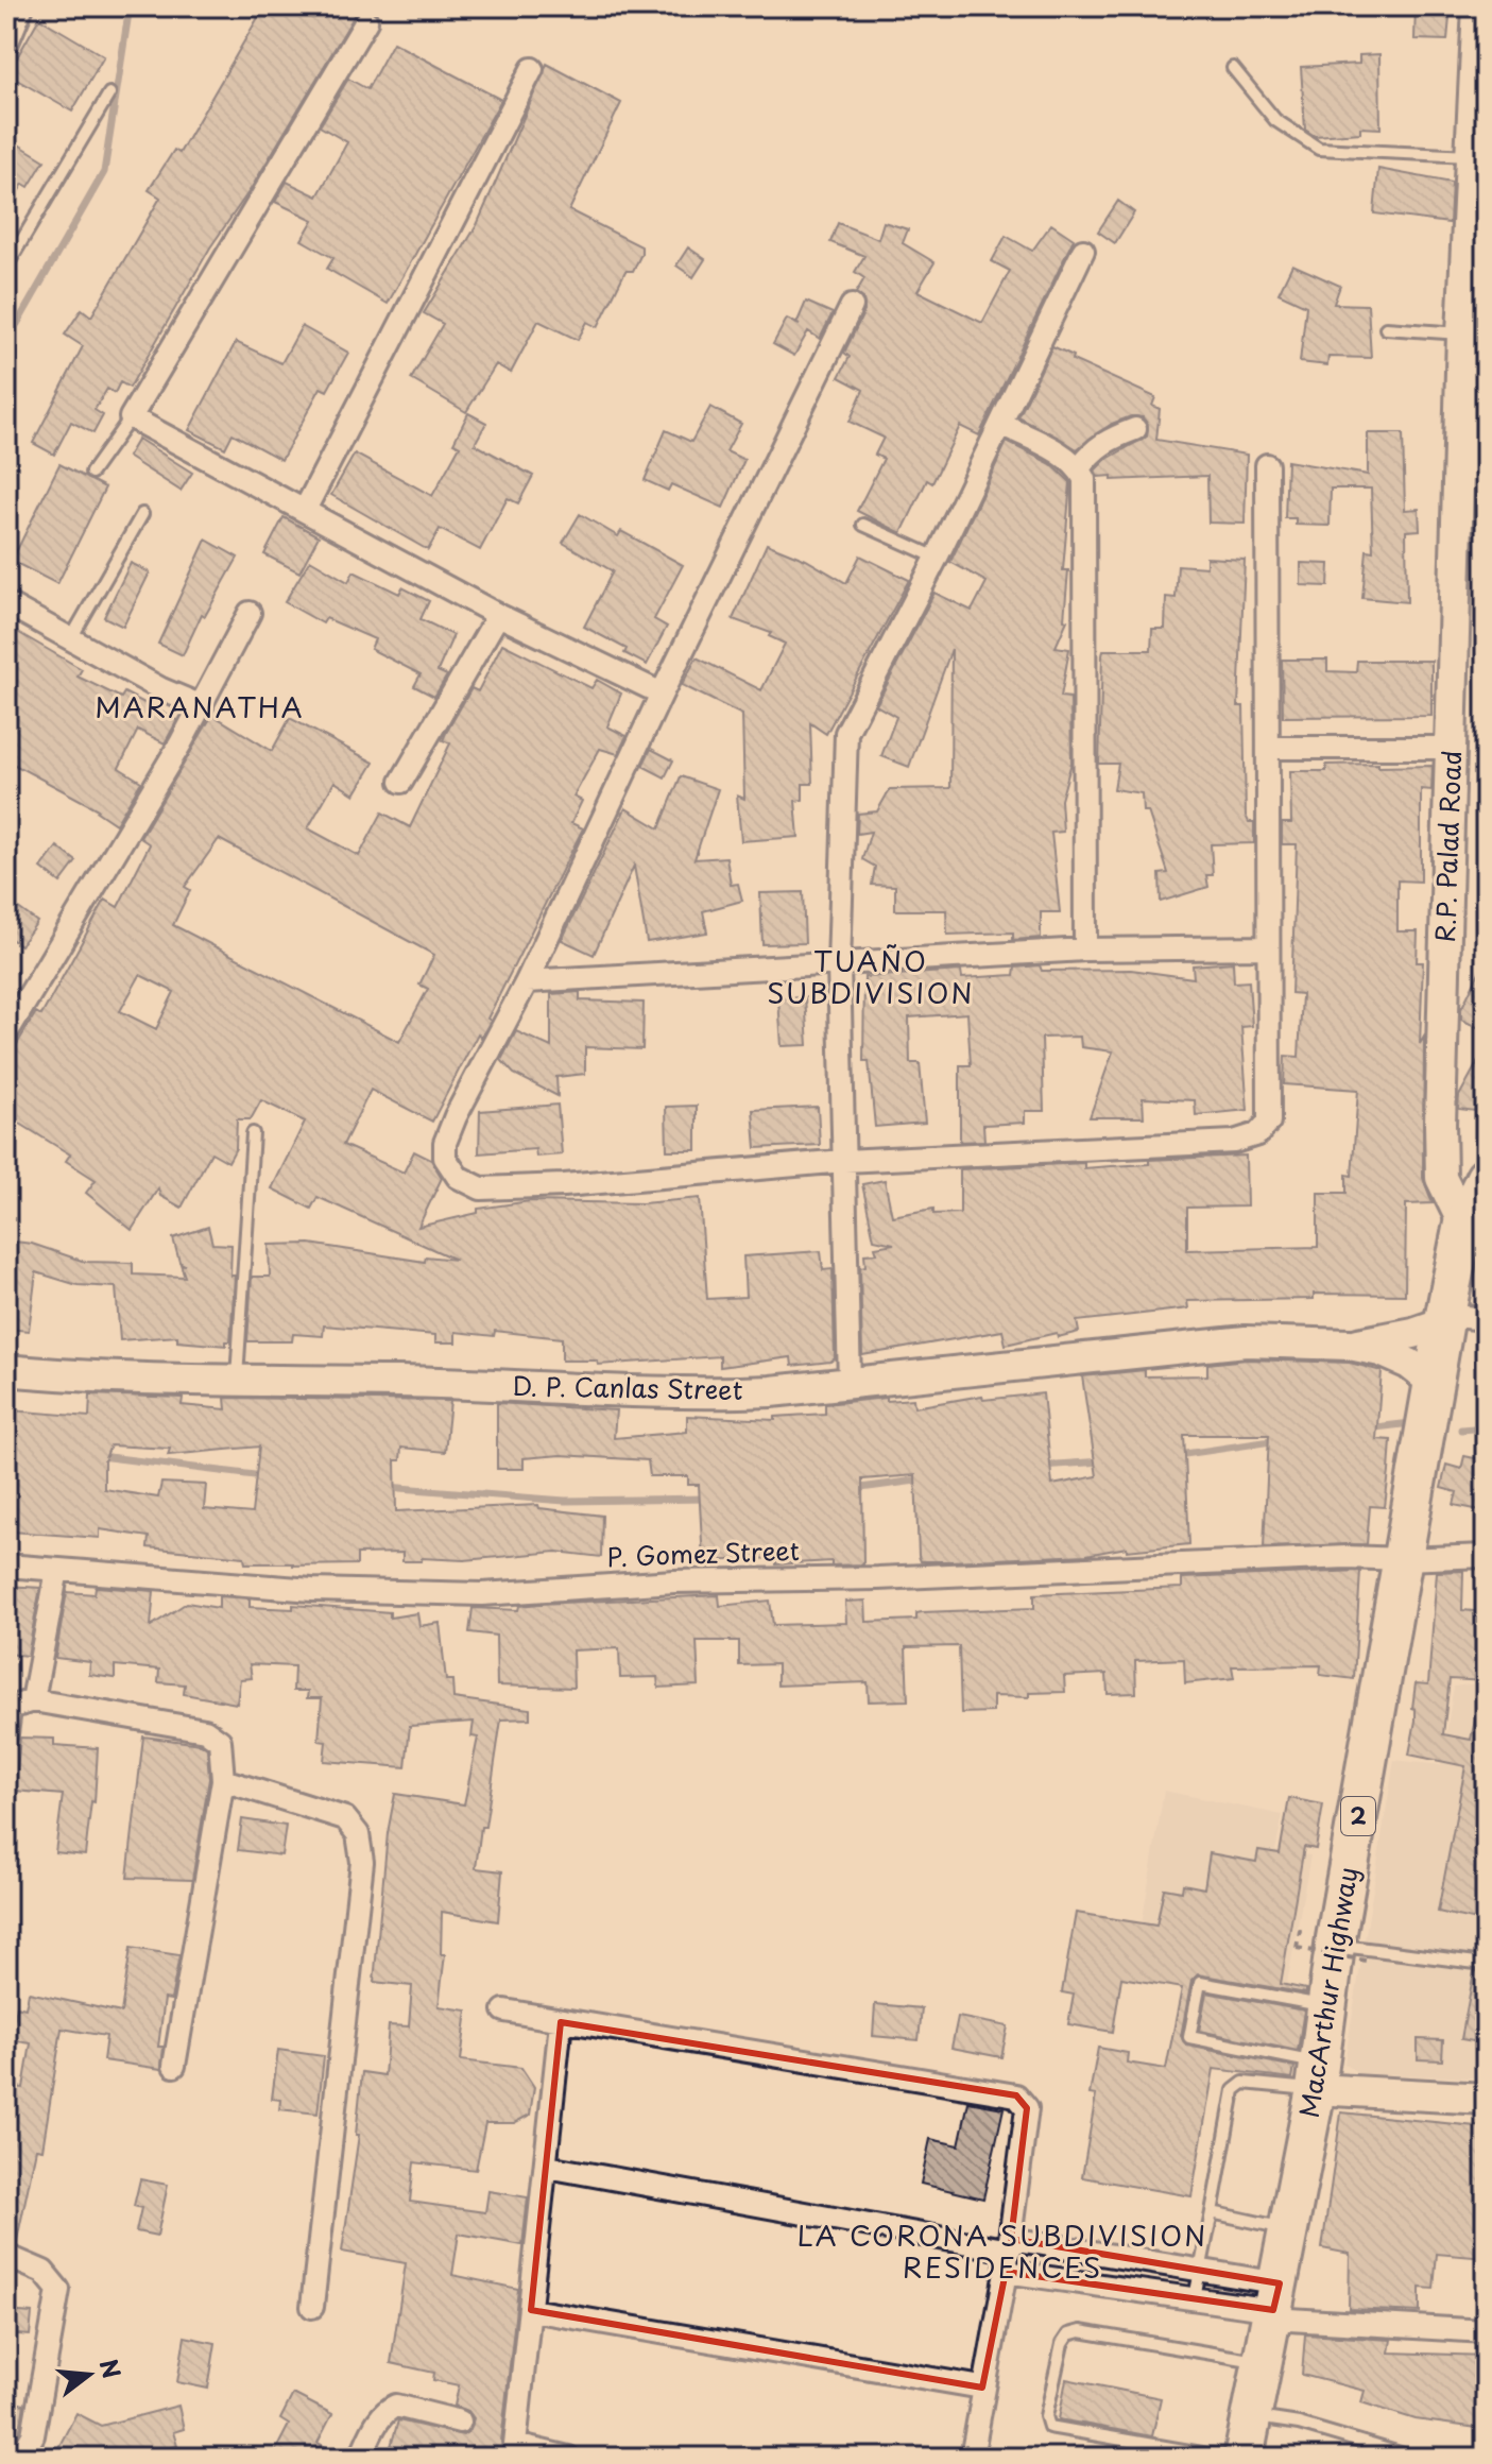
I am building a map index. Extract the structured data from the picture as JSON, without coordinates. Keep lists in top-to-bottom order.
{
  "streets": {
    "highway": ["2", "MacArthur Highway"],
    "main road": ["R.P. Palad Road", "D. P. Canlas Street"],
    "street": ["P. Gomez Street"]
  },
  "crossings": [
    ["R.P. Palad Road", "MacArthur Highway"],
    ["D. P. Canlas Street", "MacArthur Highway"],
    ["P. Gomez Street", "MacArthur Highway"]
  ],
  "districts": ["MARANATHA", "TUAÑO SUBDIVISION", "LA CORONA SUBDIVISION RESIDENCES"],
  "north": "right"
}
